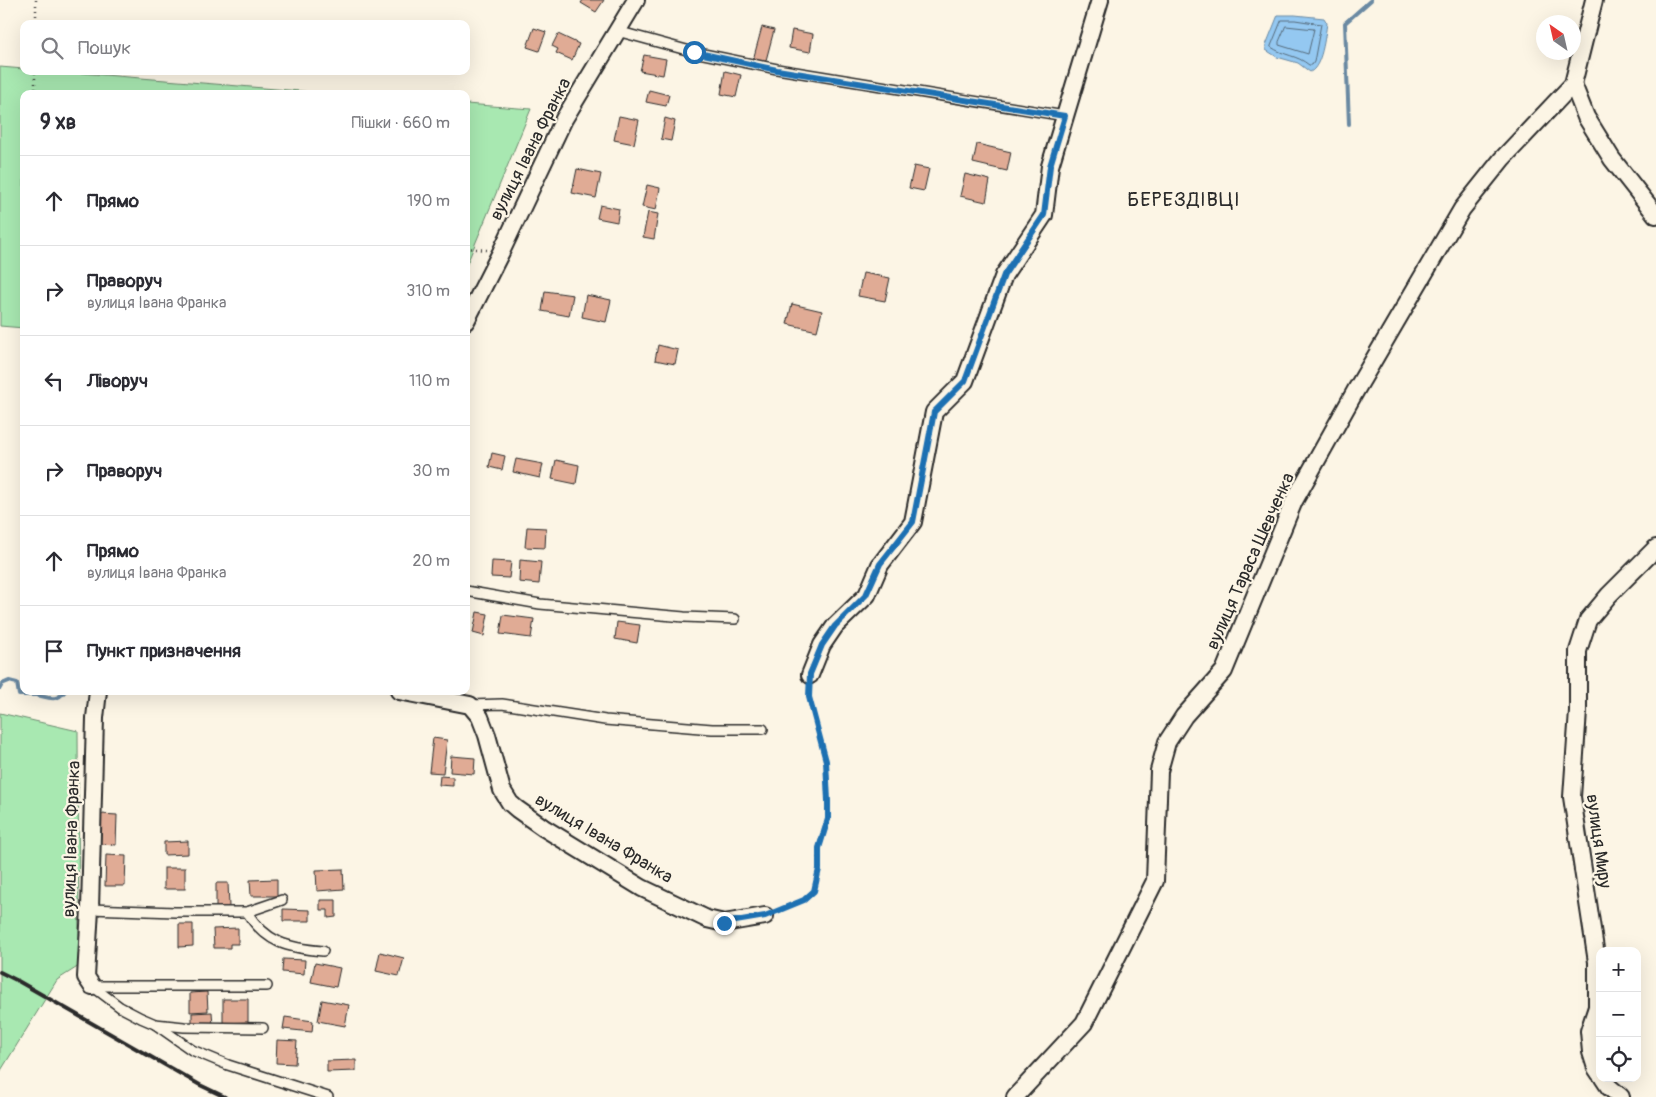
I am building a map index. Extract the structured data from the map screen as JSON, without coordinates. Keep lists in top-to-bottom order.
{
  "streets": {
    "street": ["вулиця Івана Франка", "вулиця Тараса Шевченка", "вулиця Миру"]
  },
  "districts": ["БЕРЕЗДІВЦІ"],
  "north": "top left",
  "page": {
    "search": "Пошук",
    "heading": ["9 хв", "Пішки · 660 m"],
    "list": [
      ["Прямо", "190 m"],
      ["Праворуч", "вулиця Івана Франка", "310 m"],
      ["Ліворуч", "110 m"],
      ["Праворуч", "30 m"],
      ["Прямо", "вулиця Івана Франка", "20 m"],
      "Пункт призначення"
    ],
    "map_buttons": ["+", "−"]
  }
}
